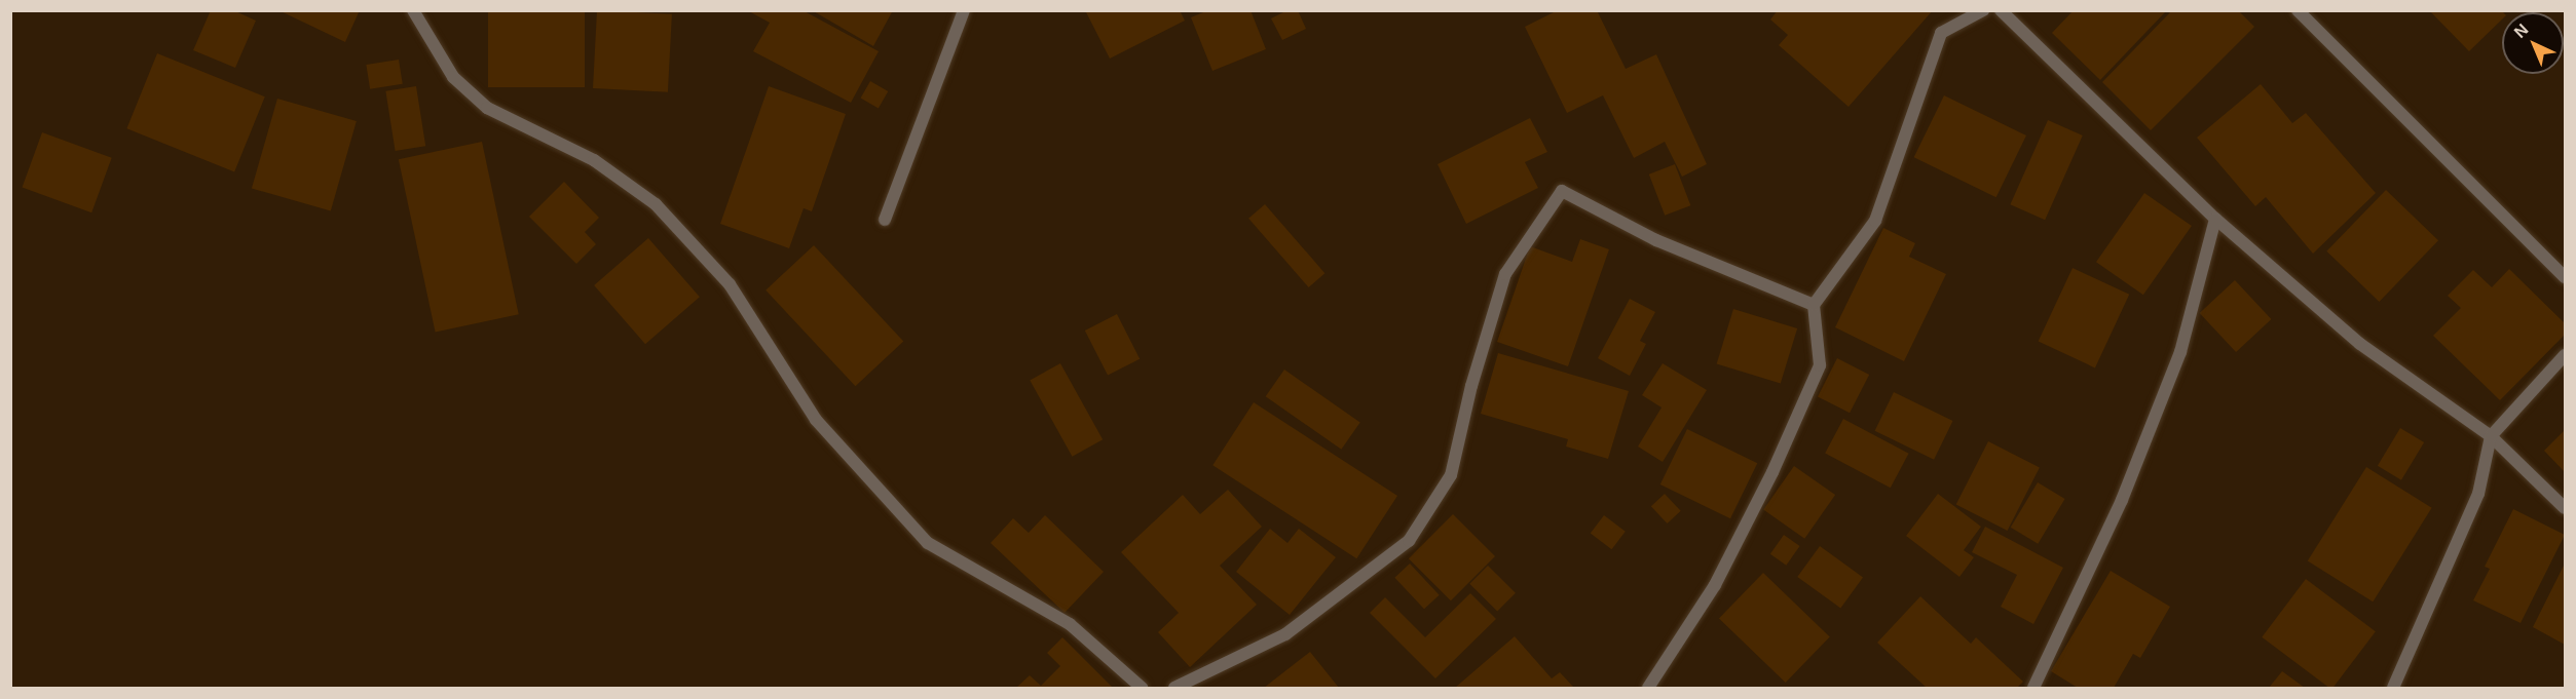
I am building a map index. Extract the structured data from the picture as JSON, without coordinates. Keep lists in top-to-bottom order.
{
  "north": "top left"
}
